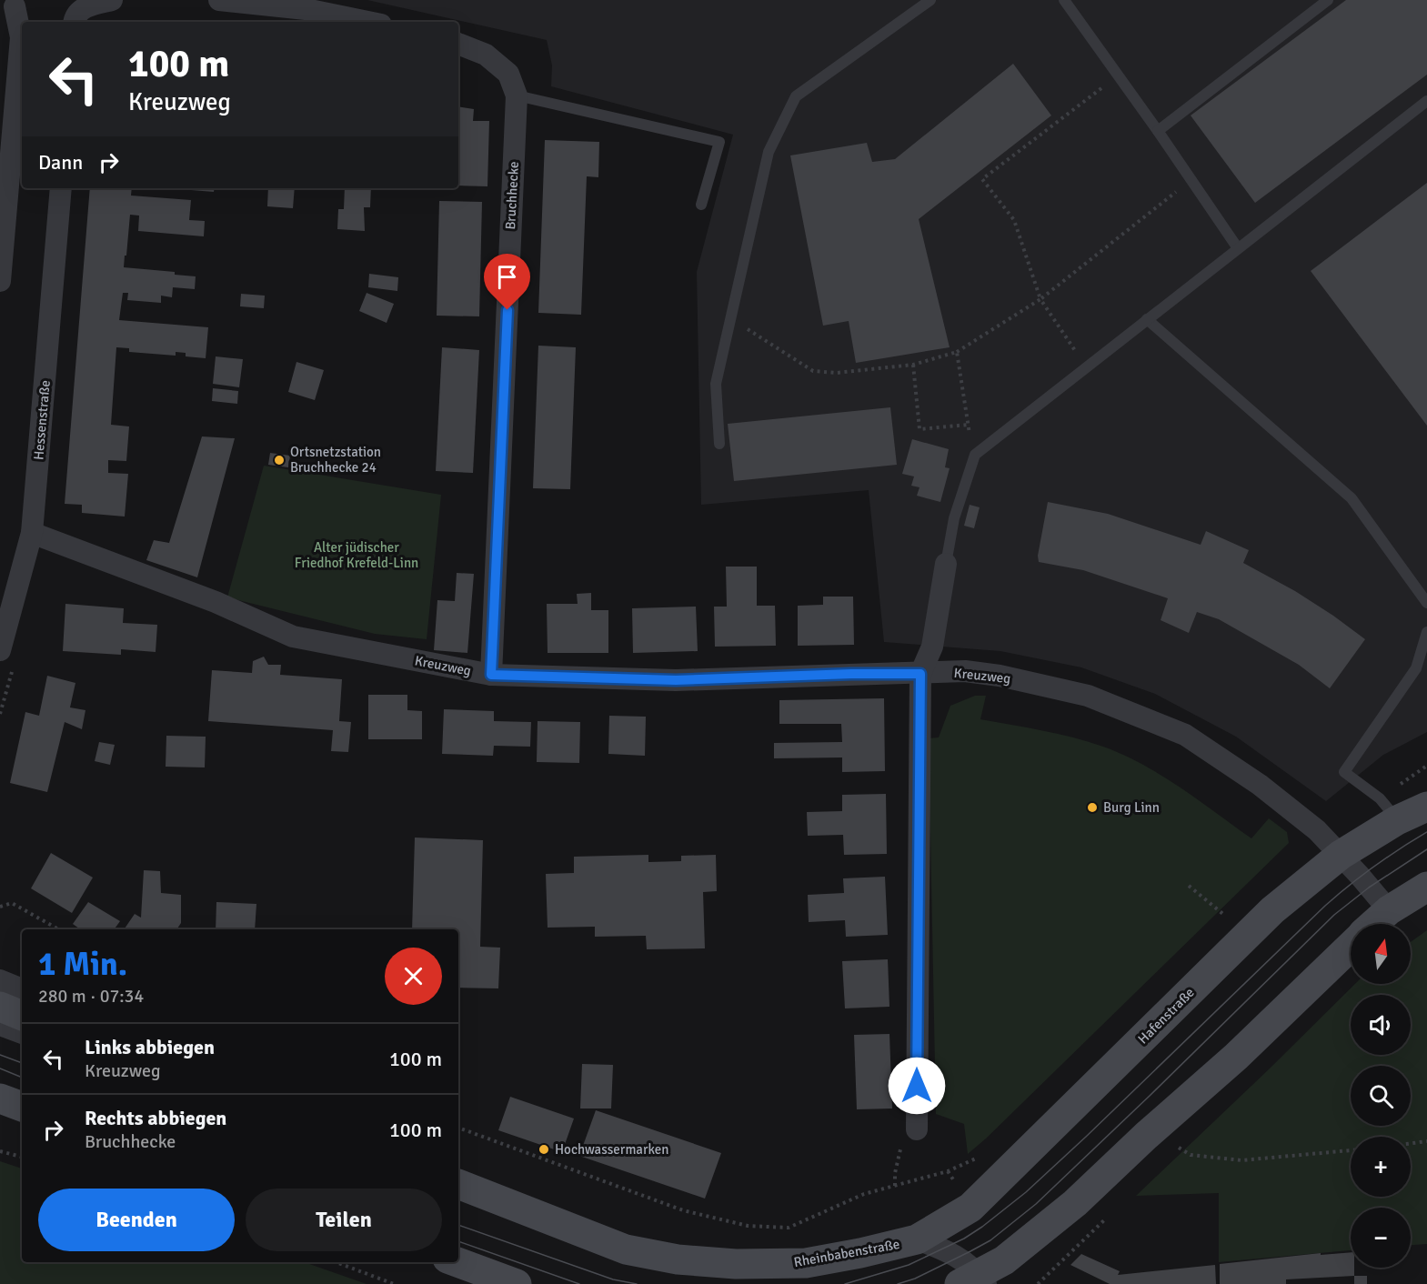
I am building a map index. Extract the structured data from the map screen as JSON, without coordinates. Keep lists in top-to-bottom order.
{
  "streets": {
    "main road": ["Hafenstraße", "Rheinbabenstraße"],
    "street": ["Bruchhecke", "Hessenstraße", "Kreuzweg"]
  },
  "crossings": [
    ["Bruchhecke", "Kreuzweg"],
    ["Hessenstraße", "Kreuzweg"],
    ["Kreuzweg", "Hafenstraße"],
    ["Hafenstraße", "Rheinbabenstraße"]
  ],
  "parks": ["Alter jüdischer Friedhof Krefeld-Linn"],
  "places": ["Ortsnetzstation Bruchhecke 24", "Burg Linn", "Hochwassermarken"],
  "north": "top",
  "page": {
    "turn": ["100 m", "Kreuzweg"],
    "then": "Dann",
    "map_buttons": ["+", "−"],
    "heading": ["1 Min.", "280 m · 07:34"],
    "list": [
      {
        "name": "Links abbiegen",
        "note": "Kreuzweg",
        "value": "100 m"
      },
      {
        "name": "Rechts abbiegen",
        "note": "Bruchhecke",
        "value": "100 m"
      }
    ],
    "buttons": ["Beenden", "Teilen"]
  }
}
